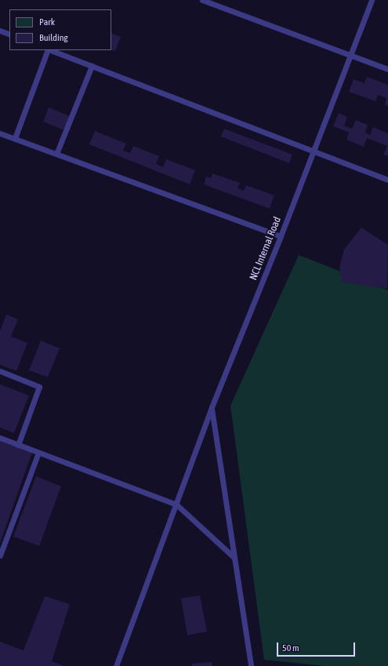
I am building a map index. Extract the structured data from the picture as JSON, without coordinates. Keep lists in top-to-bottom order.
{
  "streets": {
    "lane": ["NCL Internal Road"]
  },
  "legend": ["Park", "Building"],
  "scale_bar": "50 m"
}
